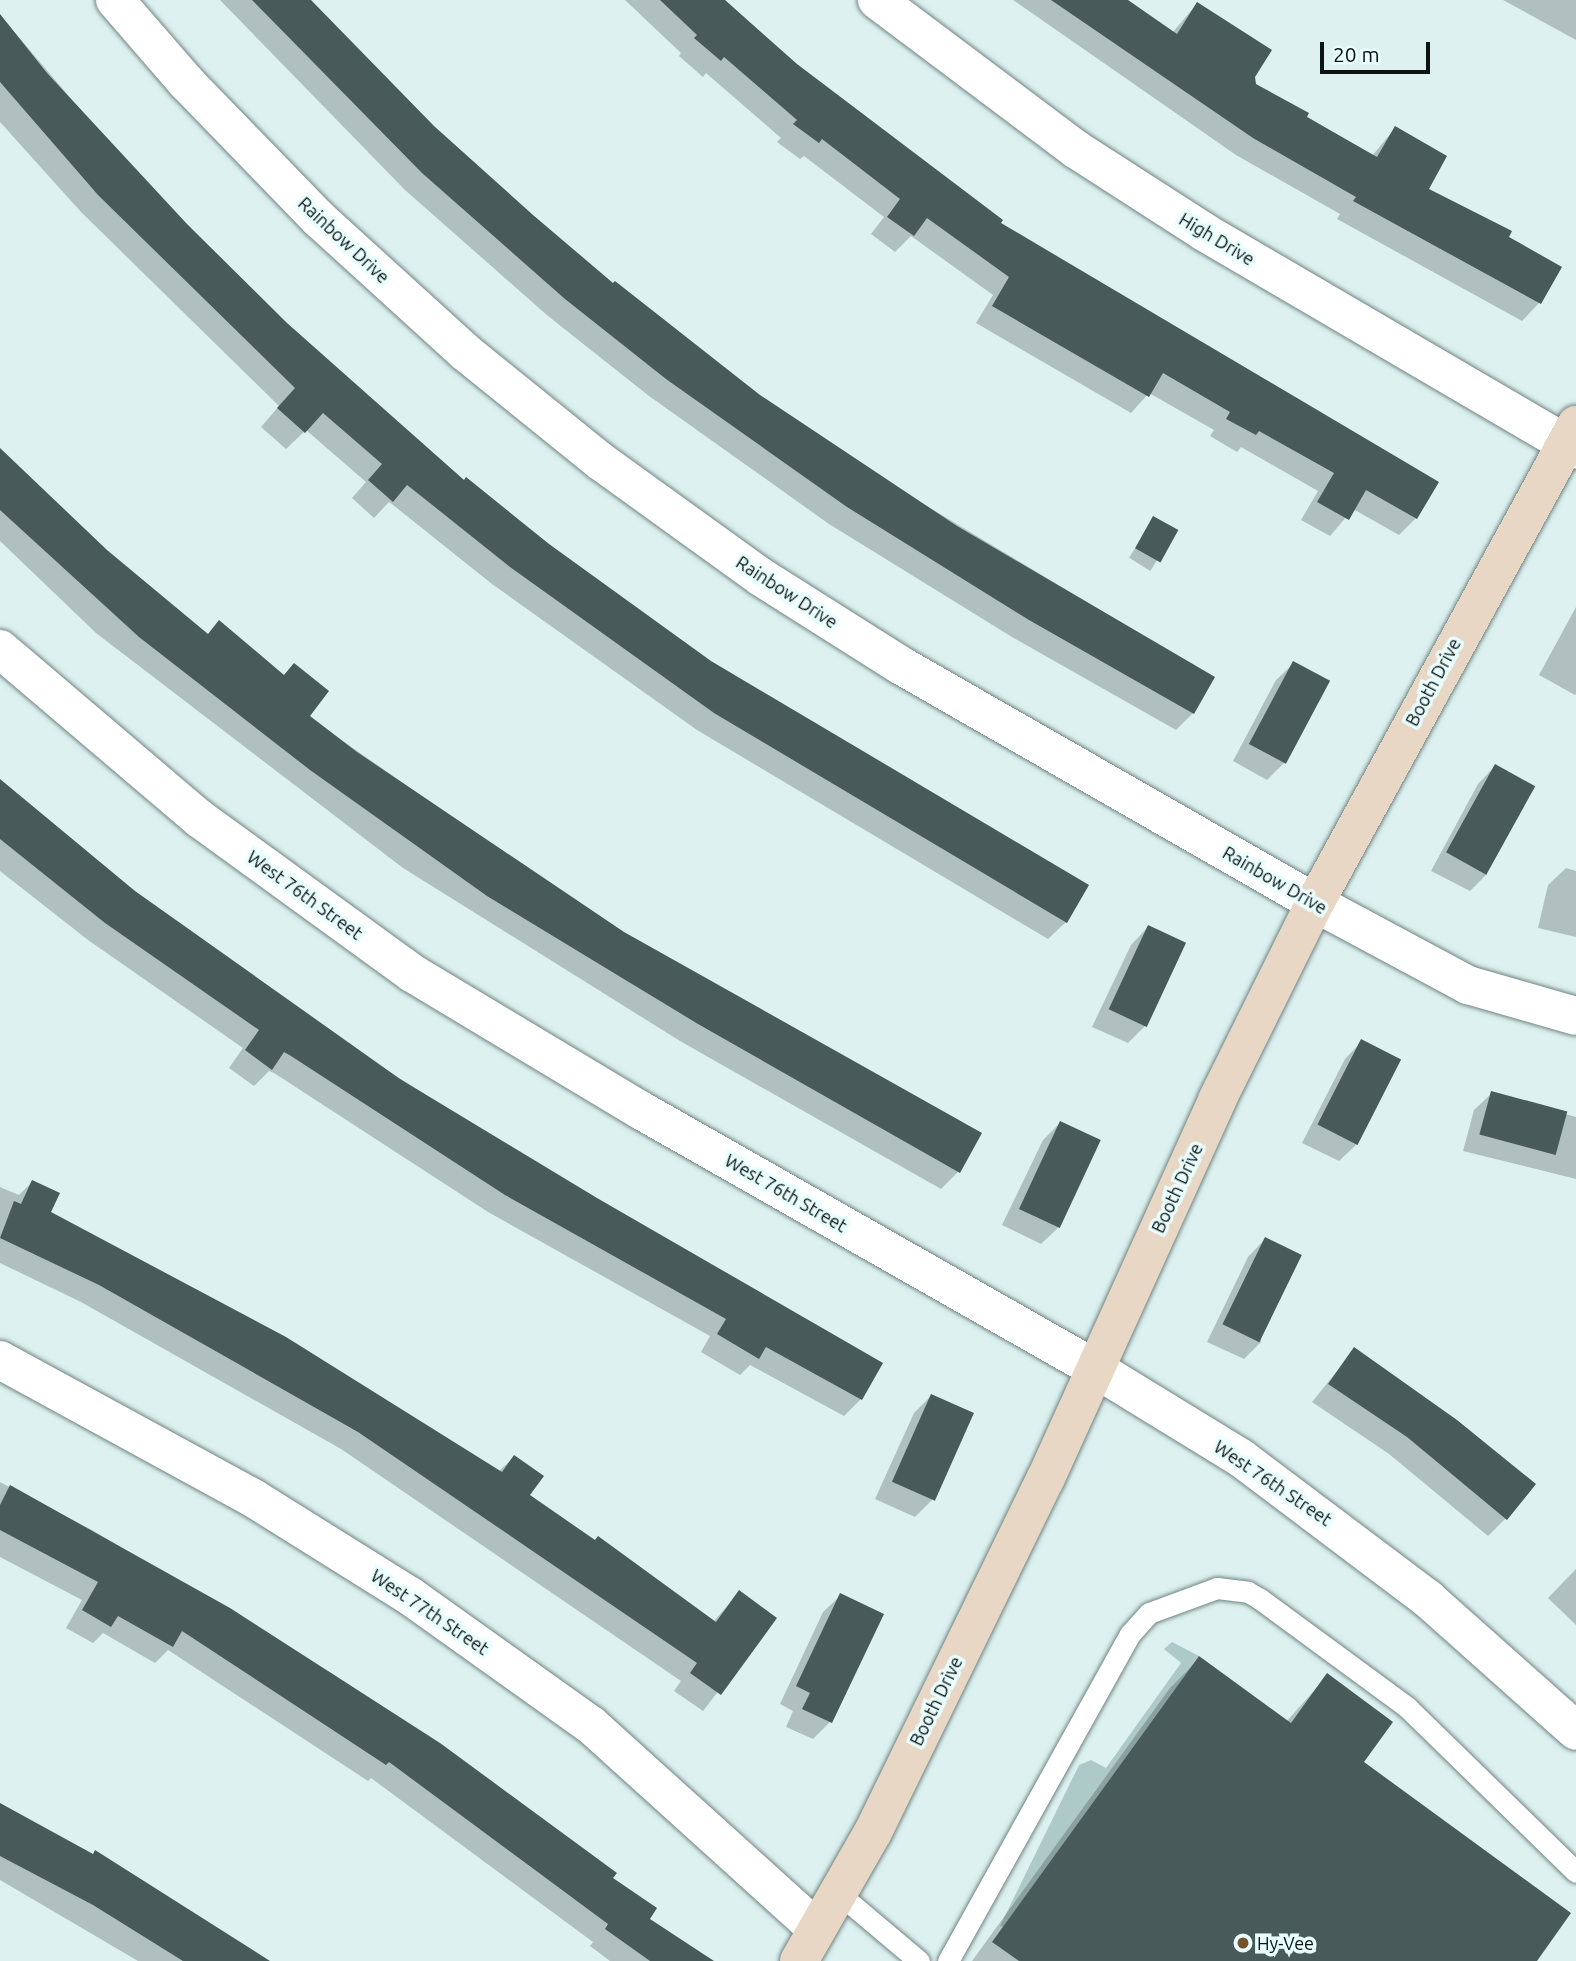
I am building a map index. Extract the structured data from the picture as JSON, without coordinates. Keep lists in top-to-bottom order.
{
  "streets": {
    "street": [
      "High Drive",
      "Rainbow Drive",
      "Booth Drive",
      "West 76th Street",
      "West 77th Street"
    ]
  },
  "crossings": [
    ["High Drive", "Booth Drive"],
    ["Rainbow Drive", "Booth Drive"],
    ["Booth Drive", "West 76th Street"],
    ["Booth Drive", "West 77th Street"]
  ],
  "places": ["Hy-Vee"],
  "scale_bar": "20 m"
}
